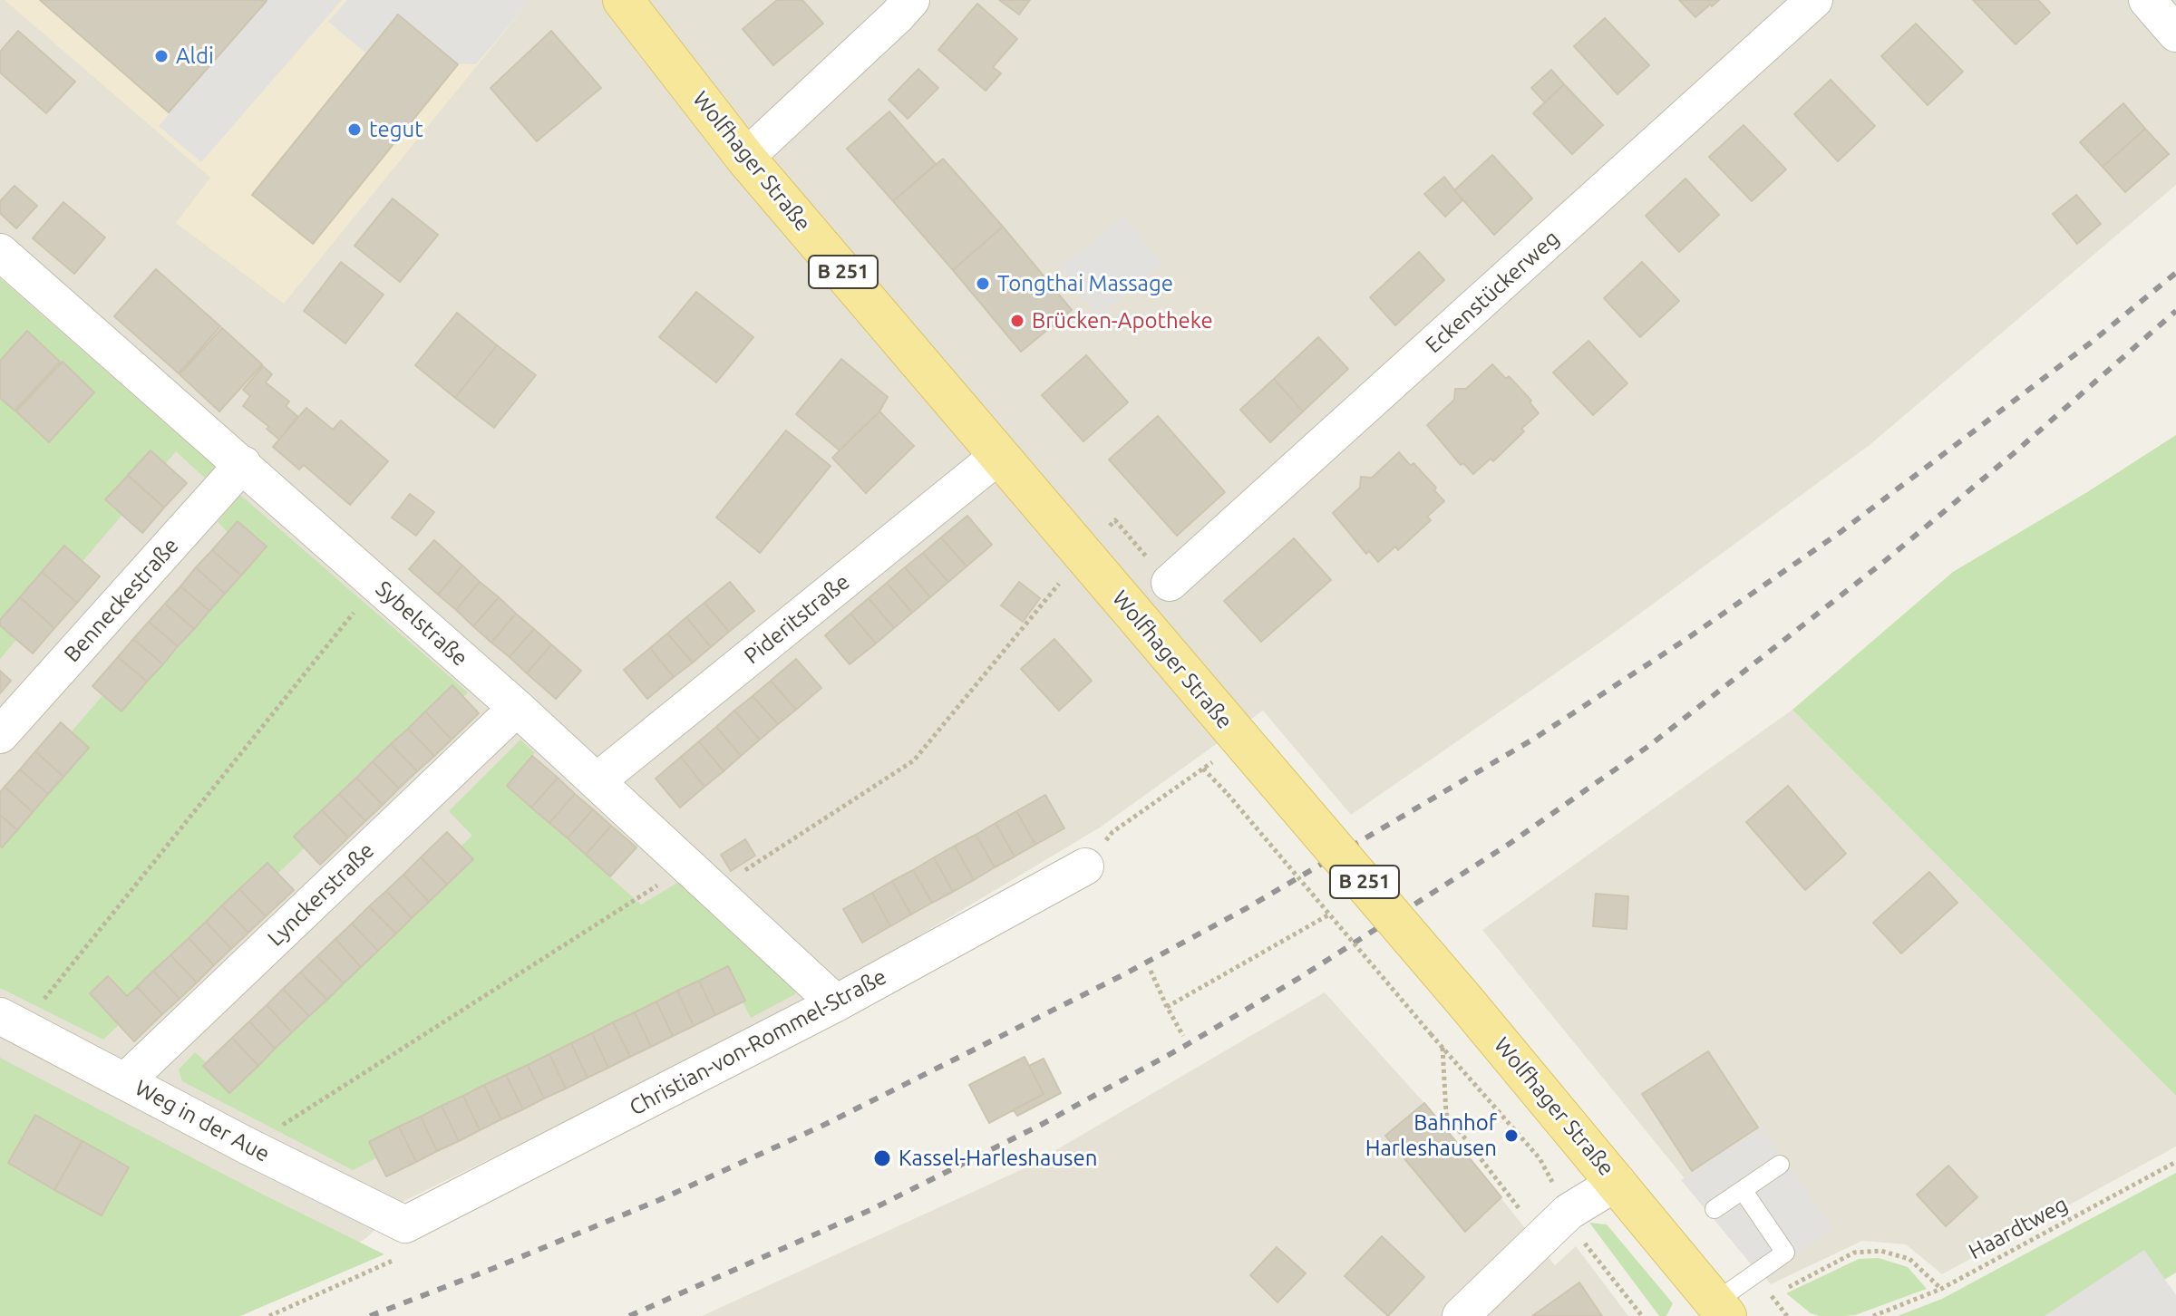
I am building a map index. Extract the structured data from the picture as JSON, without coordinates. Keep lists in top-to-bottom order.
{
  "streets": {
    "main road": ["Wolfhager Straße", "B 251"],
    "street": [
      "Eckenstückerweg",
      "Benneckestraße",
      "Pideritstraße",
      "Sybelstraße",
      "Lynckerstraße",
      "Christian-von-Rommel-Straße",
      "Weg in der Aue"
    ],
    "path": ["Haardtweg"]
  },
  "crossings": [
    ["Wolfhager Straße", "Pideritstraße"],
    ["Benneckestraße", "Sybelstraße"],
    ["Pideritstraße", "Sybelstraße"],
    ["Sybelstraße", "Lynckerstraße"],
    ["Sybelstraße", "Christian-von-Rommel-Straße"],
    ["Lynckerstraße", "Weg in der Aue"],
    ["Christian-von-Rommel-Straße", "Weg in der Aue"]
  ],
  "places": [
    "Aldi",
    "tegut",
    "Tongthai Massage",
    "Brücken-Apotheke",
    "Bahnhof Harleshausen",
    "Kassel-Harleshausen"
  ]
}
